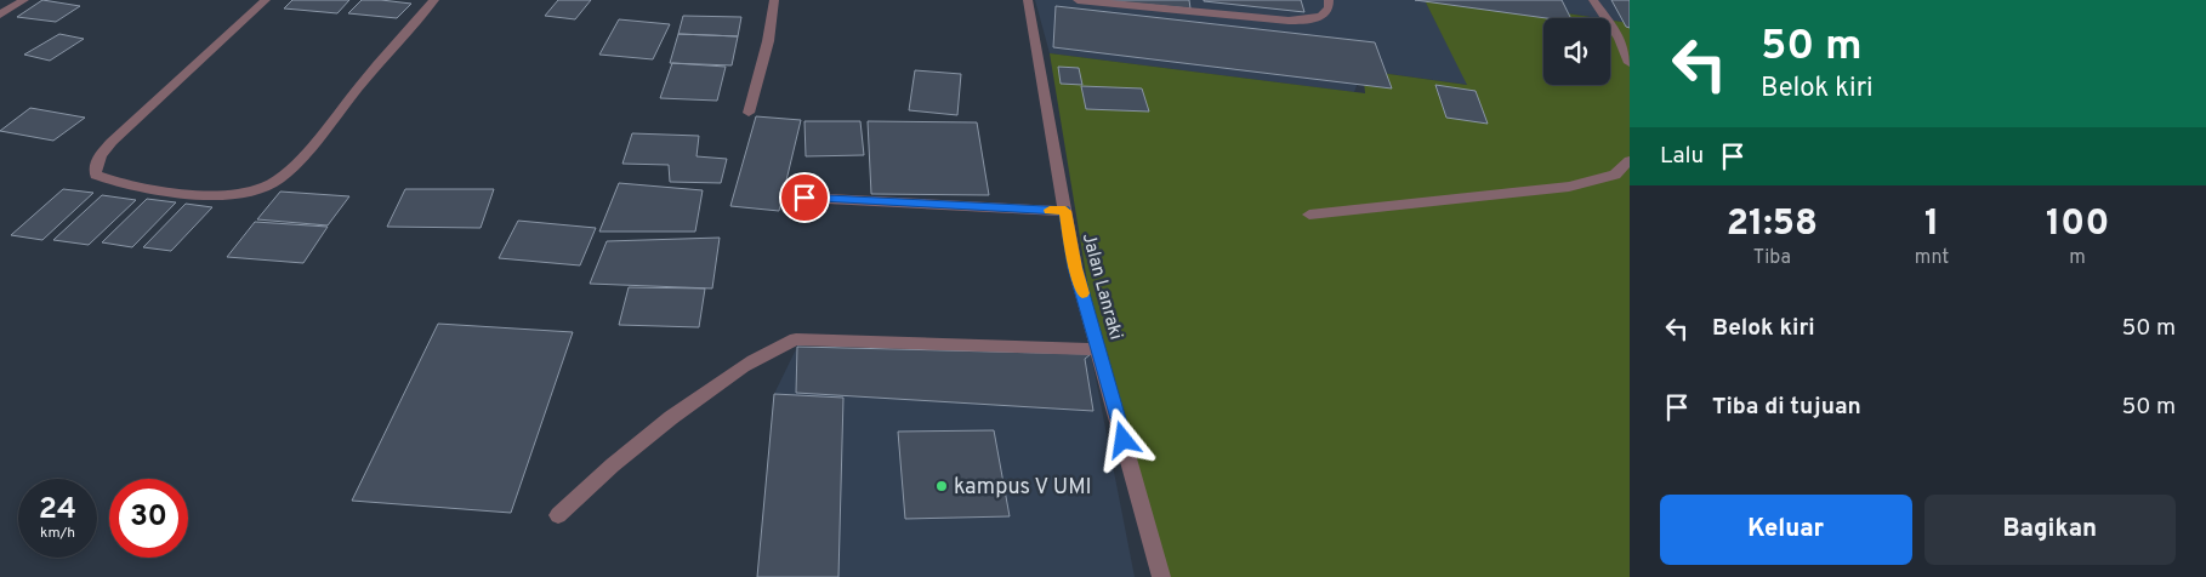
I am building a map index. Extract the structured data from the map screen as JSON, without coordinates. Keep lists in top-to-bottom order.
{
  "streets": {
    "street": ["Jalan Lanraki"]
  },
  "places": ["kampus V UMI"],
  "page": {
    "turn": ["50 m", "Belok kiri"],
    "then": "Lalu",
    "eta": [
      "21:58",
      "Tiba",
      "1",
      "mnt",
      "100",
      "m"
    ],
    "list": [
      {
        "name": "Belok kiri",
        "value": "50 m"
      },
      {
        "name": "Tiba di tujuan",
        "value": "50 m"
      }
    ],
    "speed": "24 km/h",
    "limit": "30",
    "buttons": ["Keluar", "Bagikan"]
  }
}
